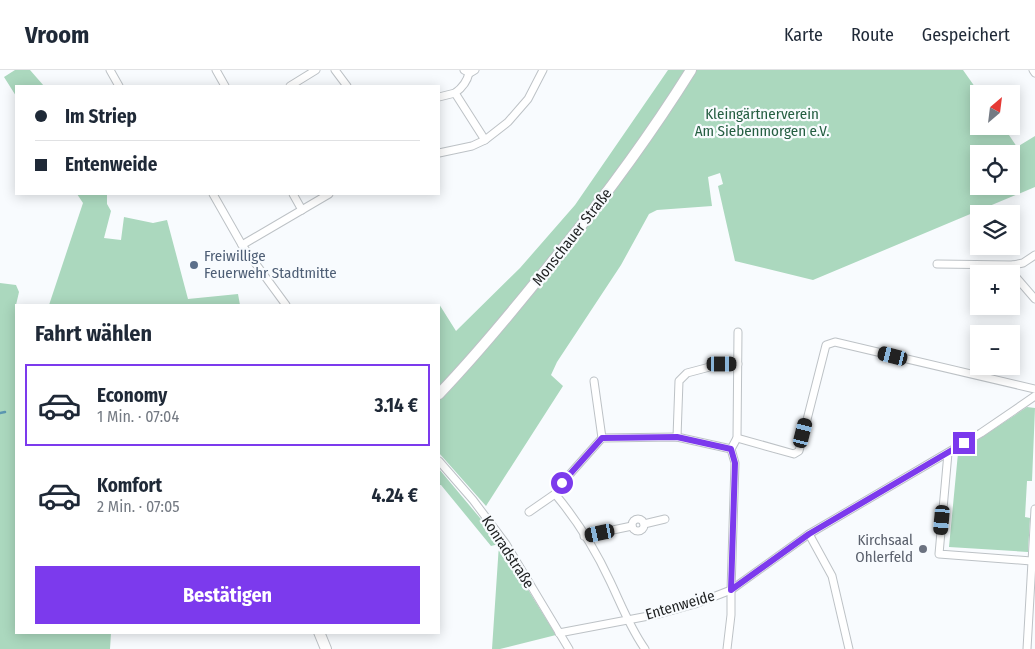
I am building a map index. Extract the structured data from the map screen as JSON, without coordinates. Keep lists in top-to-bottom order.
{
  "streets": {
    "main road": ["Monschauer Straße"],
    "street": ["Konradstraße", "Entenweide"]
  },
  "crossings": [
    ["Konradstraße", "Entenweide"]
  ],
  "parks": ["Kleingärtnerverein Am Siebenmorgen e.V."],
  "places": ["Freiwillige Feuerwehr Stadtmitte", "Kirchsaal Ohlerfeld"],
  "north": "top right",
  "page": {
    "header": "Vroom",
    "nav": ["Karte", "Route", "Gespeichert"],
    "map_buttons": ["+", "−"],
    "banner": ["Im Striep", "Entenweide"],
    "heading": "Fahrt wählen",
    "list": [
      {
        "name": "Economy",
        "note": "1 Min. · 07:04",
        "value": "3.14 €"
      },
      {
        "name": "Komfort",
        "note": "2 Min. · 07:05",
        "value": "4.24 €"
      }
    ],
    "buttons": "Bestätigen"
  }
}
